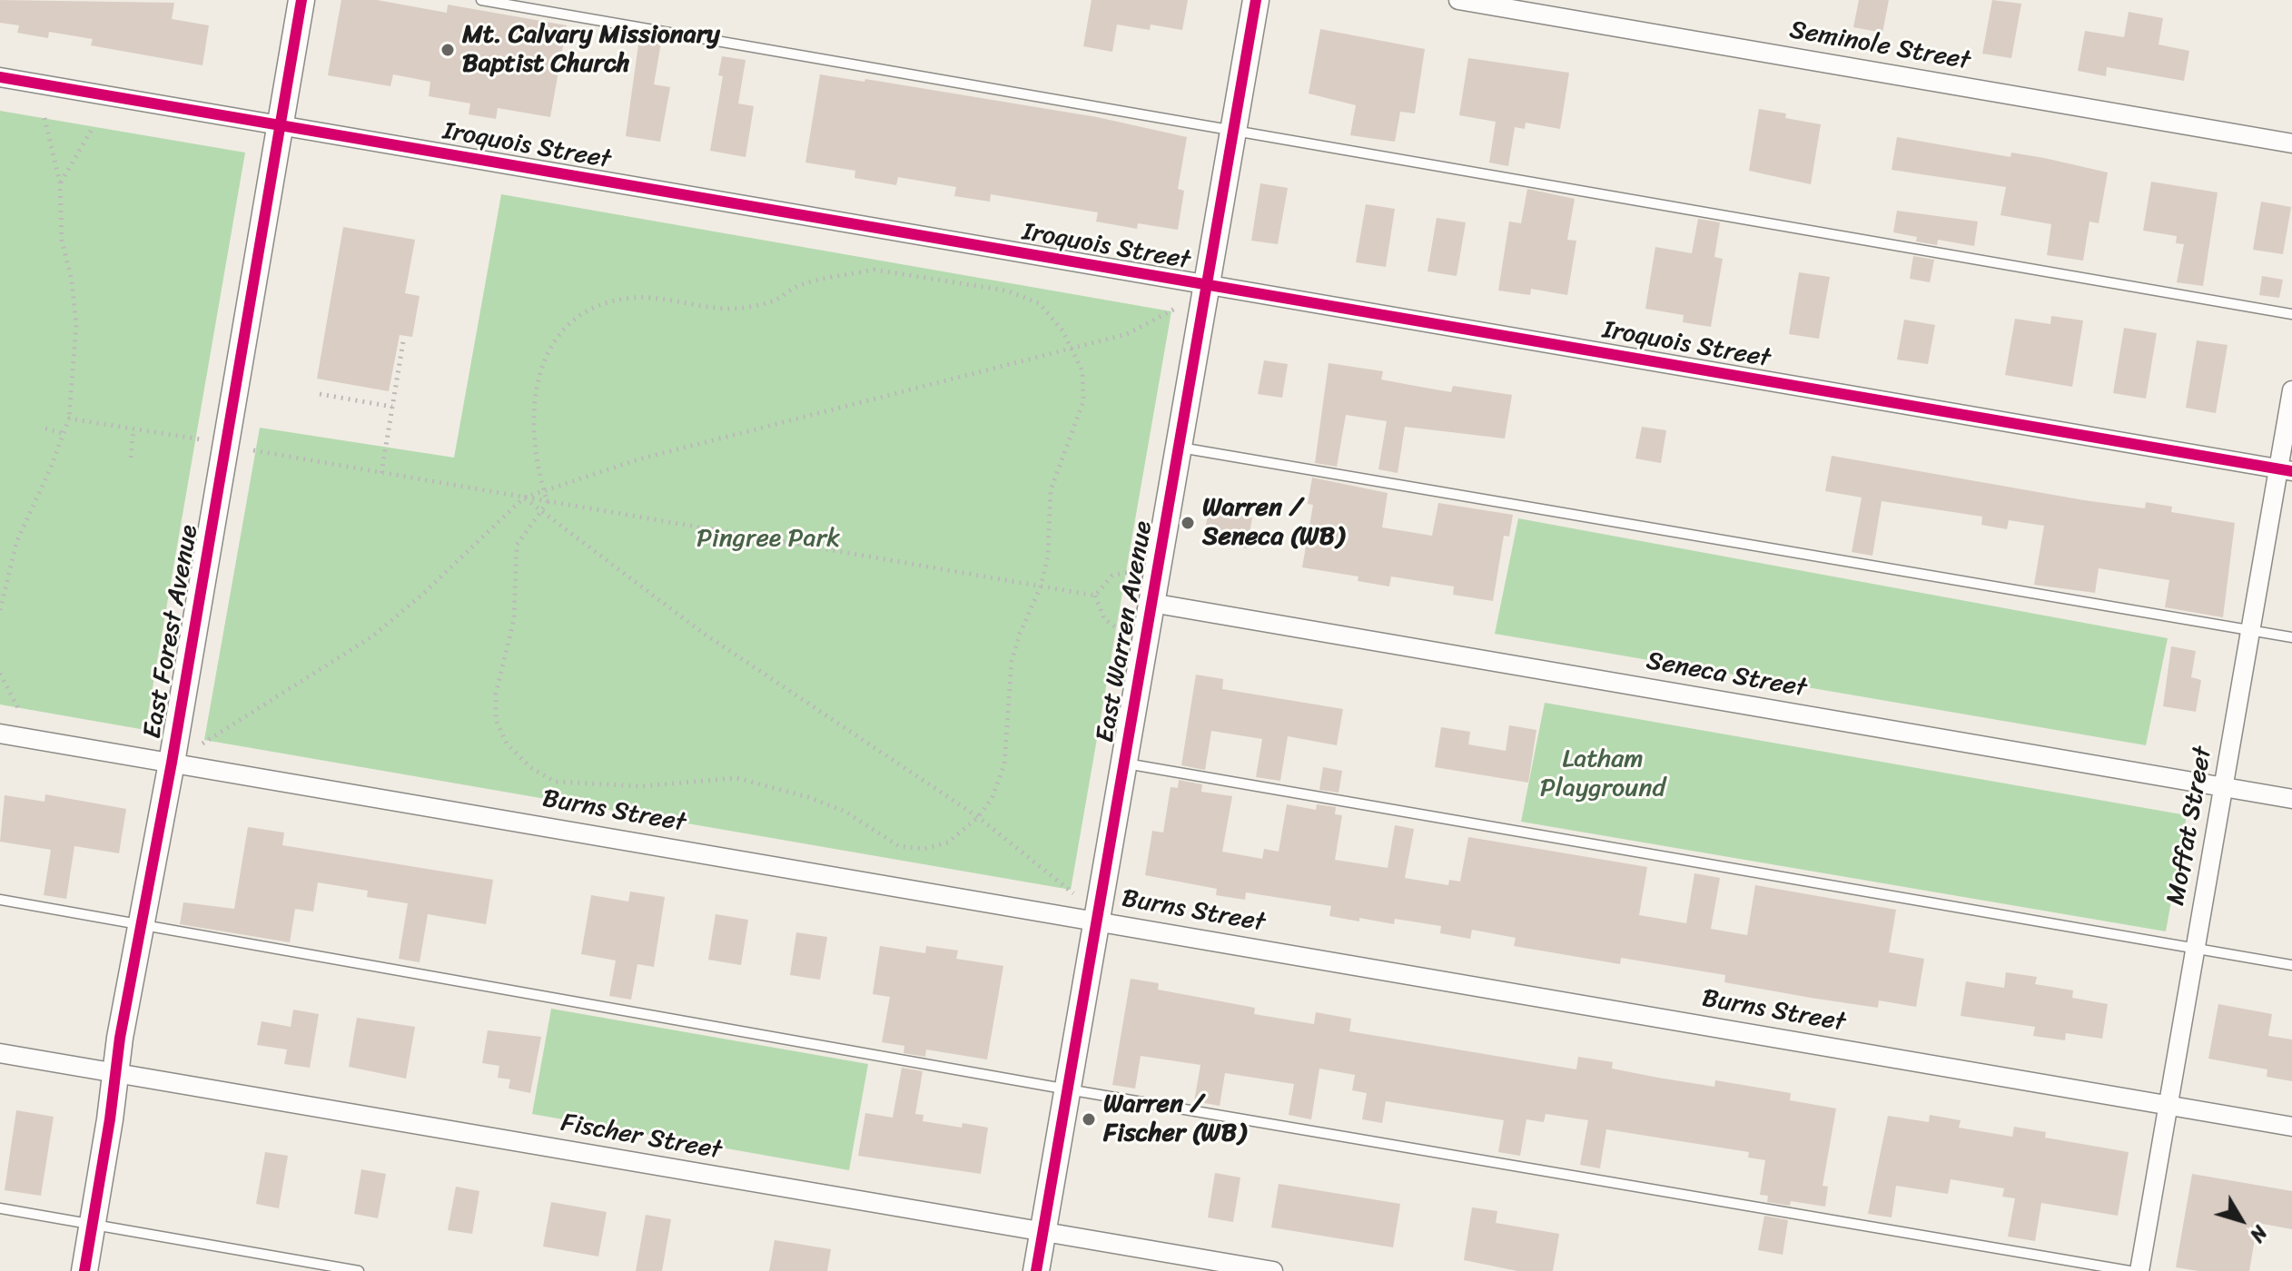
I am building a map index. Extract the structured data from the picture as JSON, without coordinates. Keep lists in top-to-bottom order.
{
  "streets": {
    "main road": ["East Forest Avenue", "East Warren Avenue"],
    "street": [
      "Seminole Street",
      "Iroquois Street",
      "Seneca Street",
      "Burns Street",
      "Moffat Street",
      "Fischer Street"
    ]
  },
  "crossings": [
    ["Iroquois Street", "East Forest Avenue"],
    ["Iroquois Street", "East Warren Avenue"],
    ["Iroquois Street", "Moffat Street"],
    ["East Forest Avenue", "Burns Street"],
    ["East Forest Avenue", "Fischer Street"],
    ["East Warren Avenue", "Seneca Street"],
    ["East Warren Avenue", "Burns Street"],
    ["East Warren Avenue", "Fischer Street"],
    ["Seneca Street", "Moffat Street"],
    ["Burns Street", "Moffat Street"]
  ],
  "parks": ["Pingree Park", "Latham Playground"],
  "places": ["Mt. Calvary Missionary Baptist Church", "Warren / Seneca (WB)", "Warren / Fischer (WB)"],
  "north": "bottom right"
}
